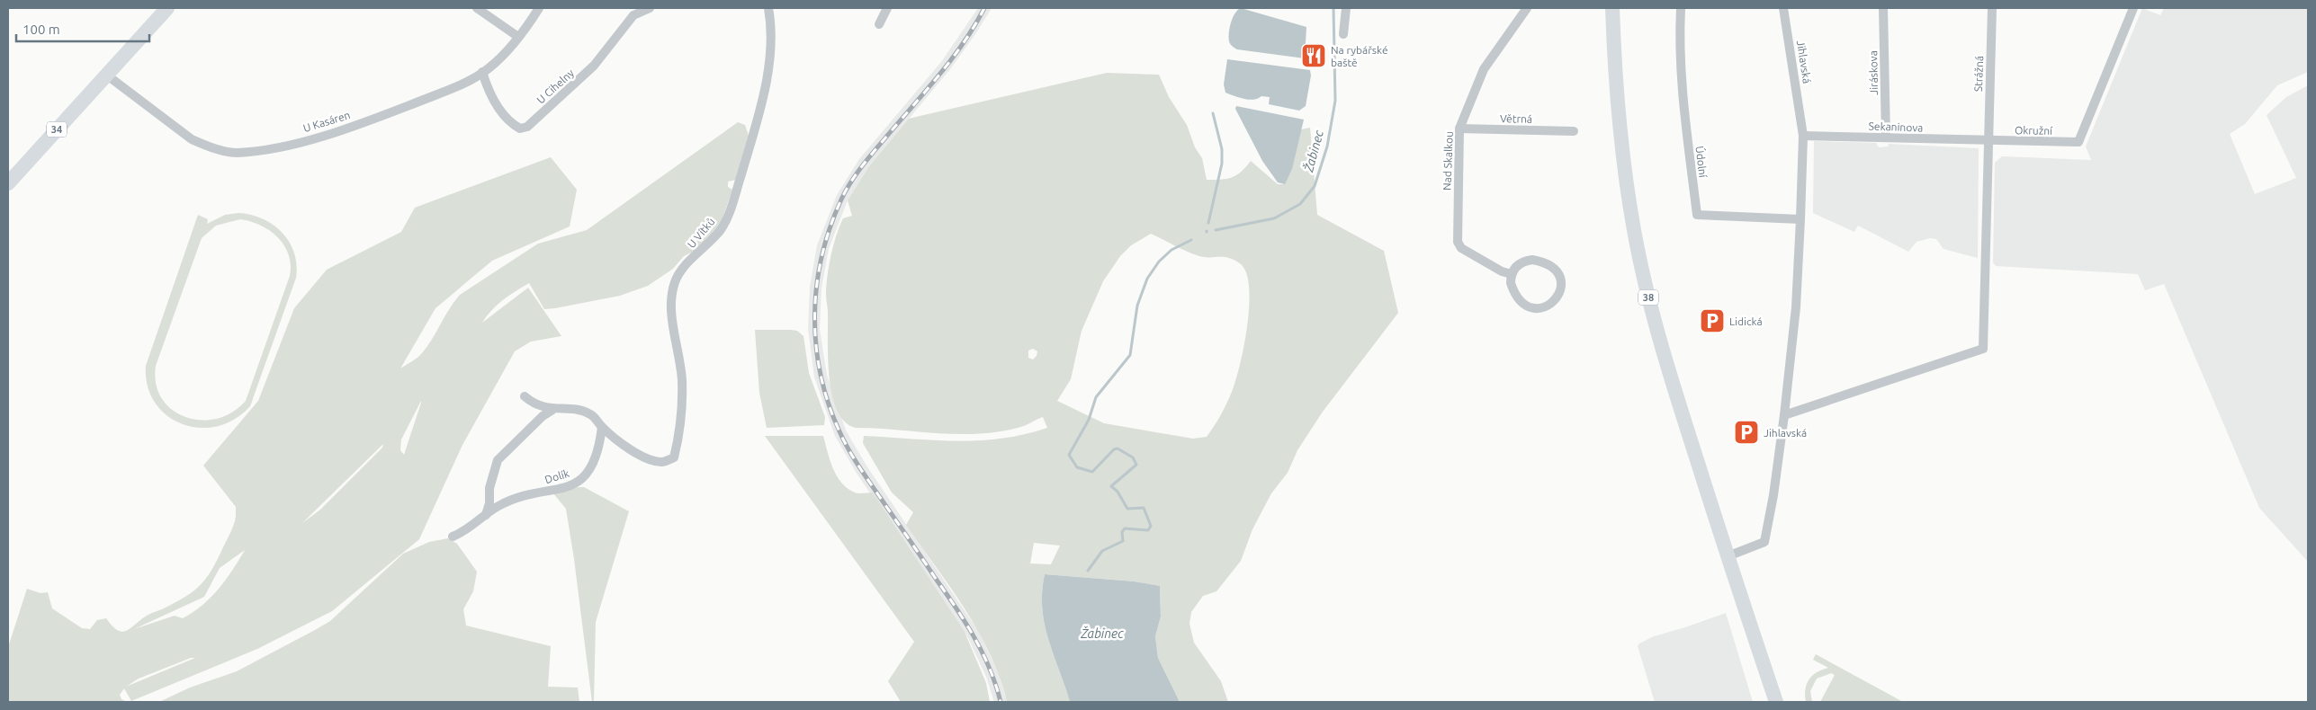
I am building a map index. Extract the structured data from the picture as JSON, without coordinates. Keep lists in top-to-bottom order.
{
  "streets": {
    "main road": ["34", "38"],
    "street": [
      "Jihlavská",
      "Jiráskova",
      "Strážná",
      "U Cihelny",
      "Větrná",
      "U Kasáren",
      "Sekaninova",
      "Okružní",
      "Nad Skalkou",
      "Údolní",
      "U Vítků",
      "Dolík"
    ]
  },
  "crossings": [
    ["Jihlavská", "Strážná"],
    ["Jihlavská", "Sekaninova"],
    ["Jihlavská", "Údolní"],
    ["Jihlavská", "38"],
    ["Jiráskova", "Sekaninova"],
    ["Strážná", "Sekaninova"],
    ["Strážná", "Okružní"],
    ["U Cihelny", "U Kasáren"],
    ["Větrná", "Nad Skalkou"],
    ["U Kasáren", "34"],
    ["Sekaninova", "Okružní"],
    ["U Vítků", "Dolík"]
  ],
  "water": ["Žabinec"],
  "places": {
    "restaurant": ["Na rybářské baště"],
    "parking": ["Lidická", "Jihlavská"]
  },
  "scale_bar": "100 m"
}
